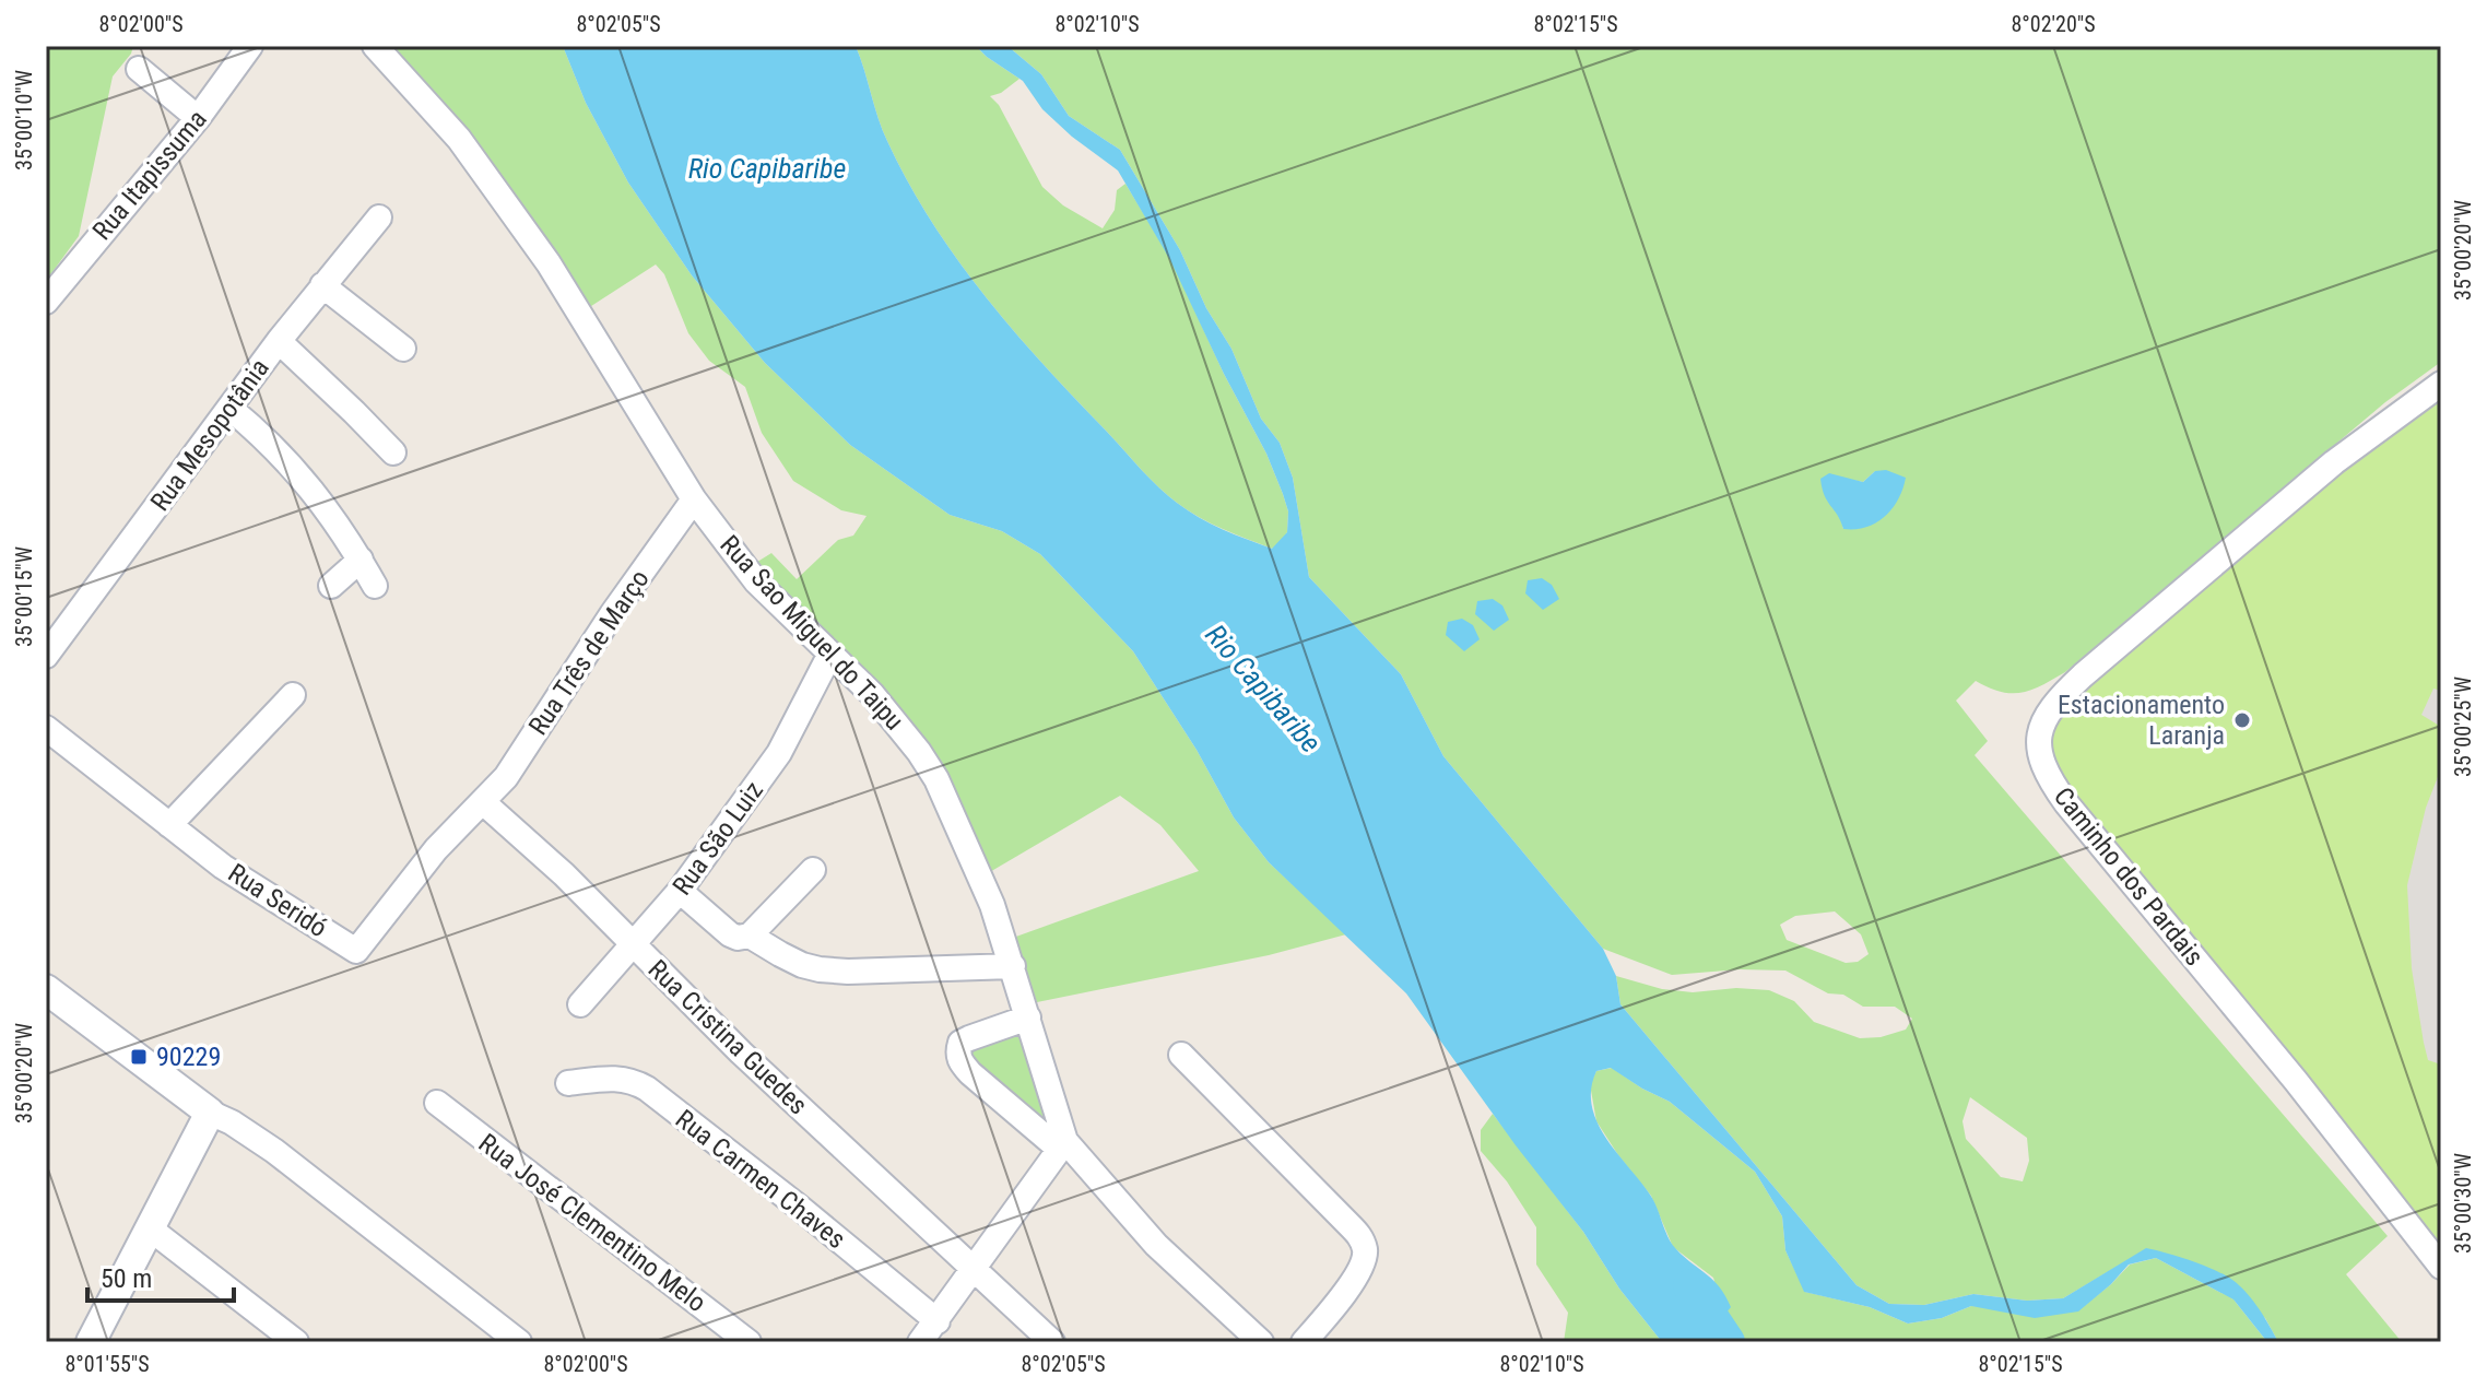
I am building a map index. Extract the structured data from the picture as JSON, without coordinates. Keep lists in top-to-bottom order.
{
  "streets": {
    "street": [
      "Rua Itapissuma",
      "Rua Mesopotânia",
      "Rua Sao Miguel do Taipu",
      "Rua Três de Março",
      "Rua São Luiz",
      "Caminho dos Pardais",
      "Rua Seridó",
      "Rua Cristina Guedes",
      "Rua Carmen Chaves",
      "Rua José Clementino Melo"
    ]
  },
  "crossings": [
    ["Rua Sao Miguel do Taipu", "Rua Três de Março"],
    ["Rua Sao Miguel do Taipu", "Rua São Luiz"],
    ["Rua Três de Março", "Rua Seridó"],
    ["Rua Três de Março", "Rua Cristina Guedes"],
    ["Rua São Luiz", "Rua Cristina Guedes"],
    ["Rua Seridó", "Rua Cristina Guedes"]
  ],
  "water": ["Rio Capibaribe"],
  "places": {
    "other": ["Estacionamento Laranja"],
    "transit": ["90229"]
  },
  "scale_bar": "50 m",
  "coordinates": [
    "8°02'00\"S",
    "8°02'05\"S",
    "8°02'10\"S",
    "8°02'15\"S",
    "8°02'20\"S",
    "35°00'10\"W",
    "35°00'20\"W",
    "35°00'15\"W",
    "35°00'25\"W",
    "35°00'30\"W",
    "8°01'55\"S"
  ]
}
